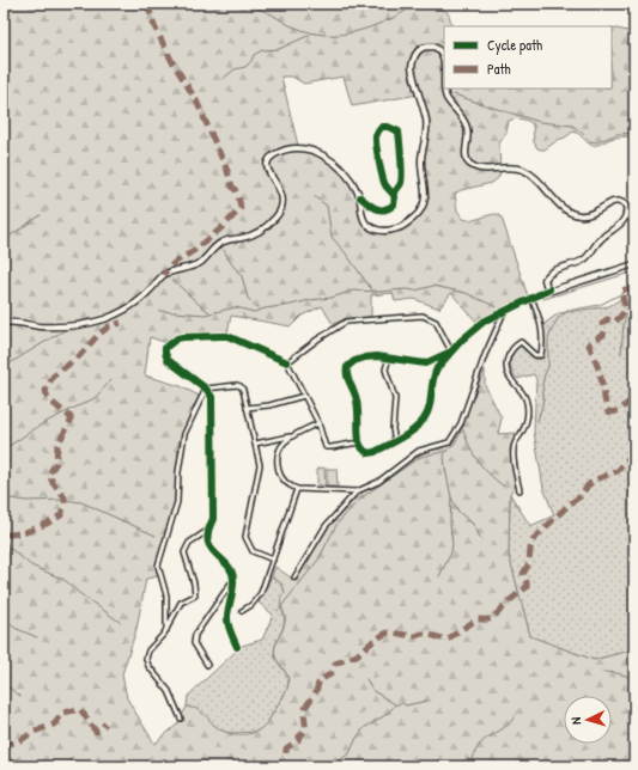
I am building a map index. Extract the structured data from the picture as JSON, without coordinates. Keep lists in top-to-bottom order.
{
  "legend": ["Cycle path", "Path"],
  "north": "left"
}
